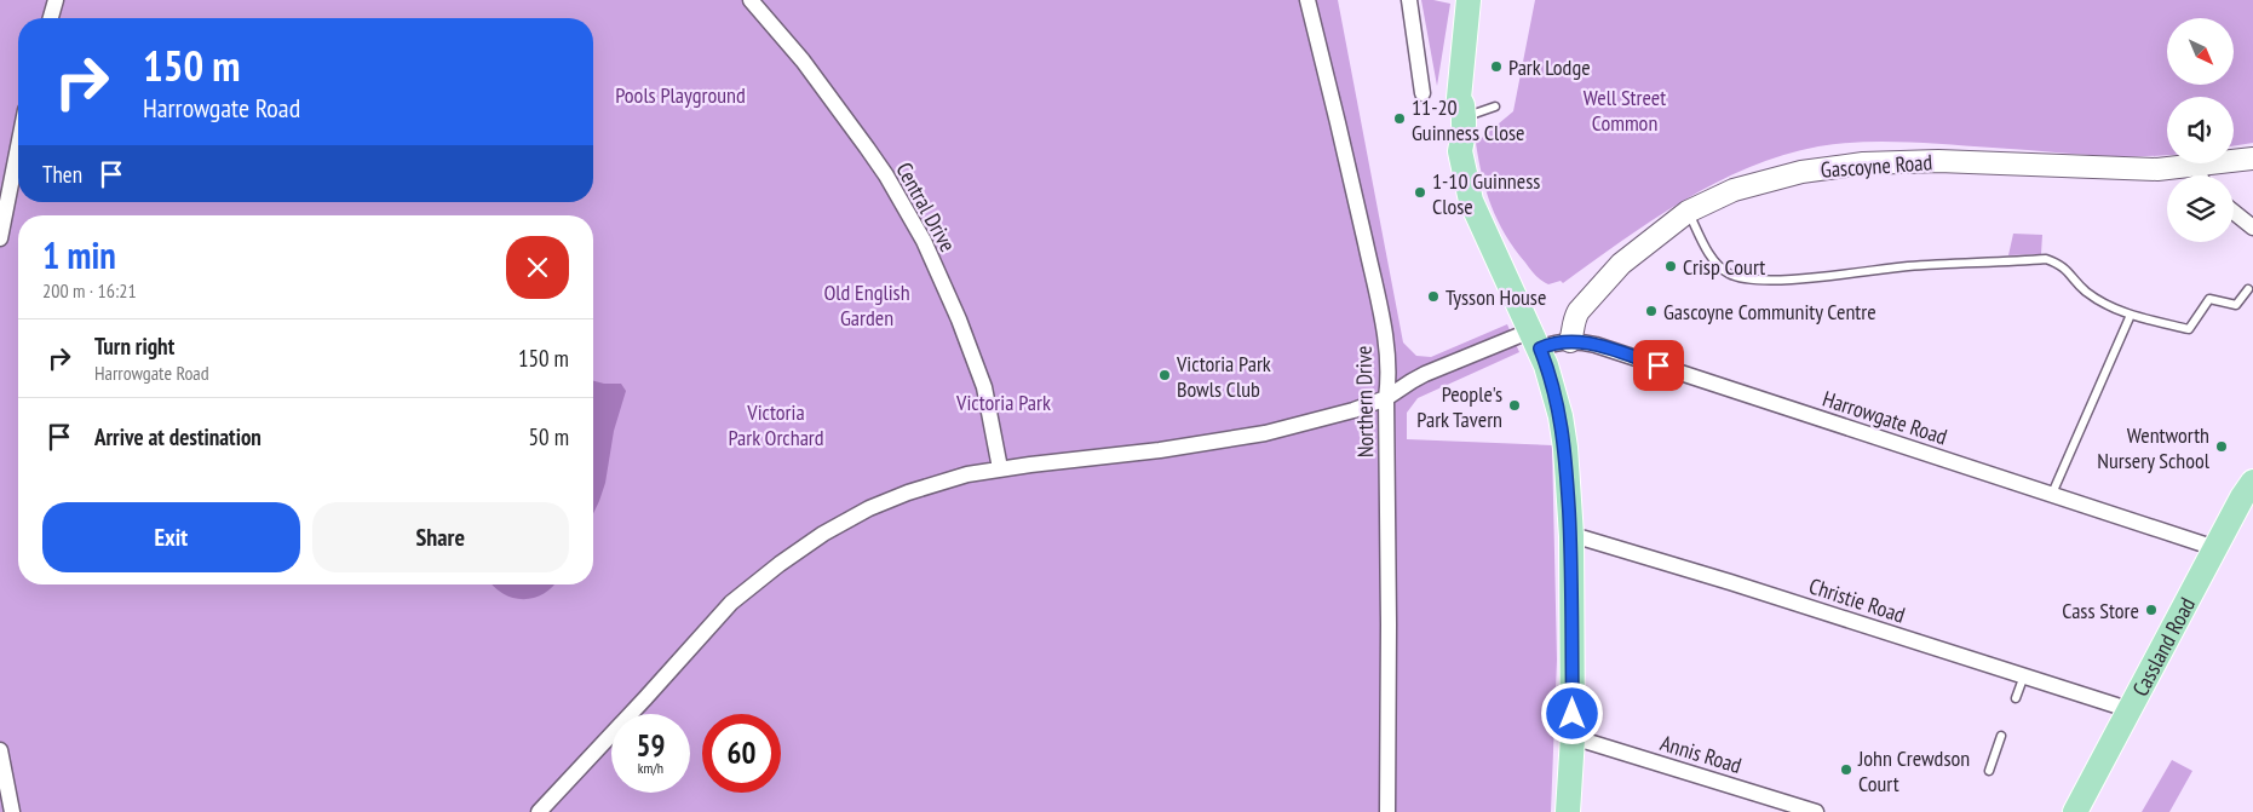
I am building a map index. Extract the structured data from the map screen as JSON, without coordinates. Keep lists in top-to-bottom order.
{
  "streets": {
    "main road": ["Cassland Road"],
    "street": [
      "Gascoyne Road",
      "Central Drive",
      "Northern Drive",
      "Harrowgate Road",
      "Christie Road",
      "Annis Road"
    ]
  },
  "crossings": [
    ["Gascoyne Road", "Harrowgate Road"],
    ["Central Drive", "Harrowgate Road"],
    ["Northern Drive", "Harrowgate Road"],
    ["Harrowgate Road", "Cassland Road"],
    ["Christie Road", "Cassland Road"]
  ],
  "parks": [
    "Pools Playground",
    "Well Street Common",
    "Old English Garden",
    "Victoria Park",
    "Victoria Park Orchard"
  ],
  "places": [
    "Park Lodge",
    "11-20 Guinness Close",
    "1-10 Guinness Close",
    "Crisp Court",
    "Tysson House",
    "Gascoyne Community Centre",
    "Victoria Park Bowls Club",
    "People's Park Tavern",
    "Wentworth Nursery School",
    "Cass Store",
    "John Crewdson Court"
  ],
  "north": "bottom right",
  "page": {
    "turn": ["150 m", "Harrowgate Road"],
    "then": "Then",
    "heading": ["1 min", "200 m · 16:21"],
    "list": [
      {
        "name": "Turn right",
        "note": "Harrowgate Road",
        "value": "150 m"
      },
      {
        "name": "Arrive at destination",
        "value": "50 m"
      }
    ],
    "buttons": ["Exit", "Share"],
    "speed": "59 km/h",
    "limit": "60"
  }
}
